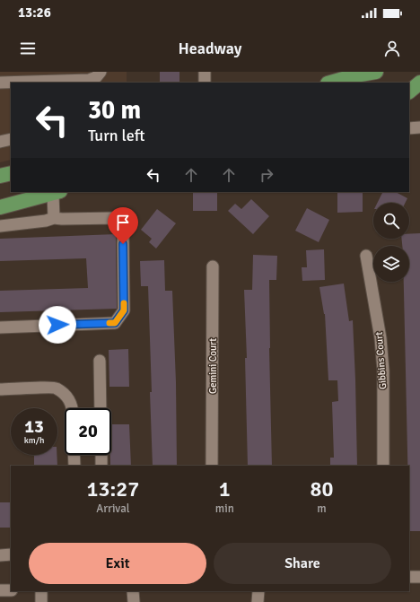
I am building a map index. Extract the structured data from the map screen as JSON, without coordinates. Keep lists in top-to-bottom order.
{
  "streets": {
    "street": ["Gibbins Court", "Gemini Court"]
  },
  "page": {
    "status": "13:26",
    "header": "Headway",
    "turn": ["30 m", "Turn left"],
    "speed": "13 km/h",
    "limit": "20",
    "eta": [
      "13:27",
      "Arrival",
      "1",
      "min",
      "80",
      "m"
    ],
    "buttons": ["Exit", "Share"]
  }
}
